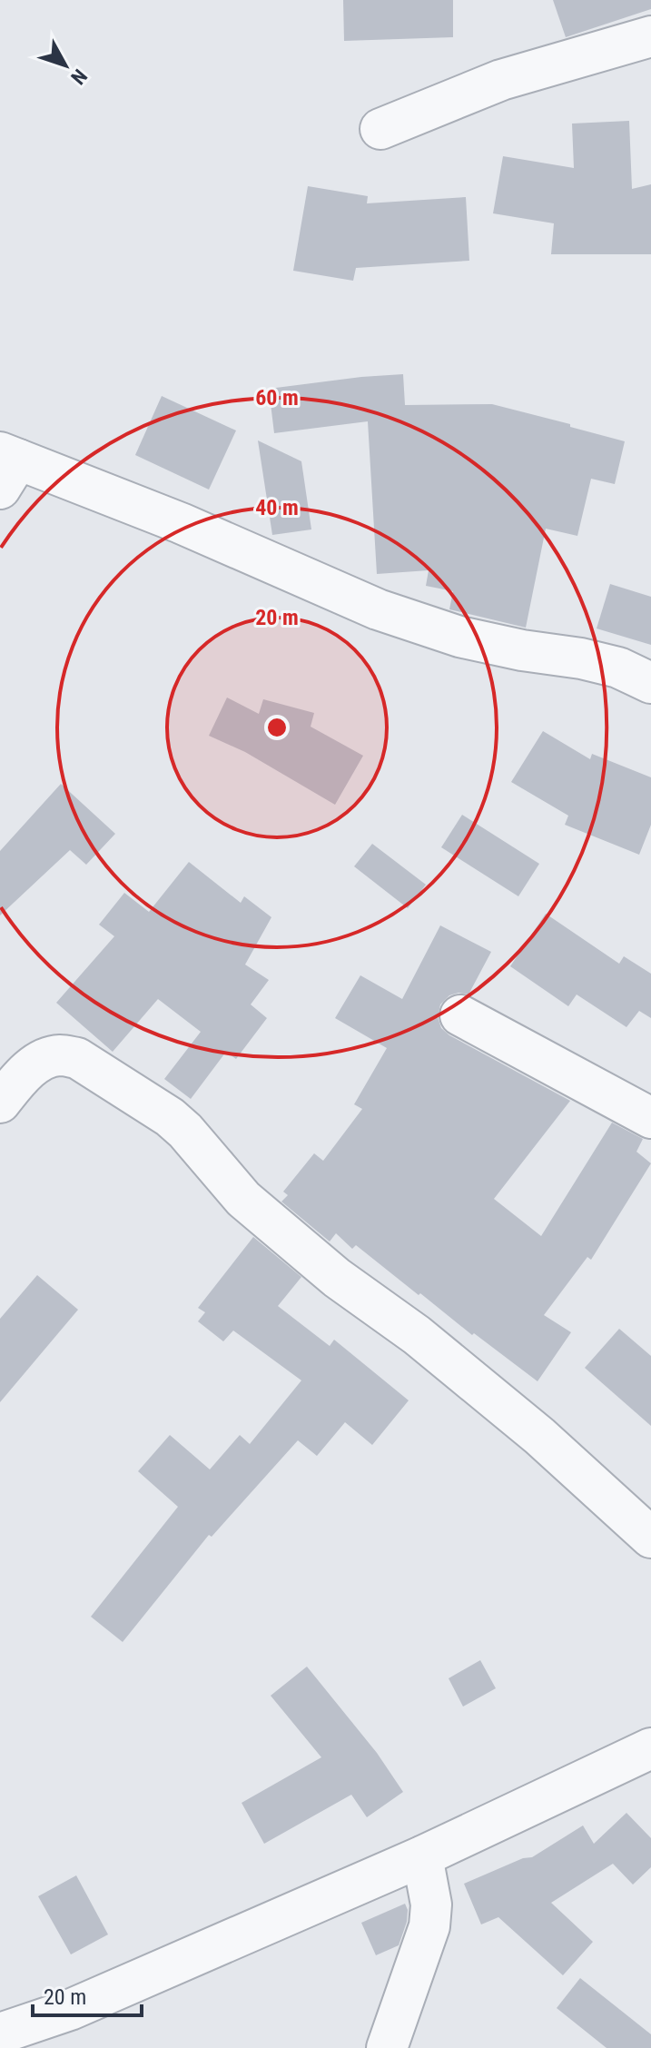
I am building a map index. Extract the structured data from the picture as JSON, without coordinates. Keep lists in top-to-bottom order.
{
  "scale_bar": "20 m",
  "north": "bottom right",
  "rings": ["60 m", "40 m", "20 m"]
}
